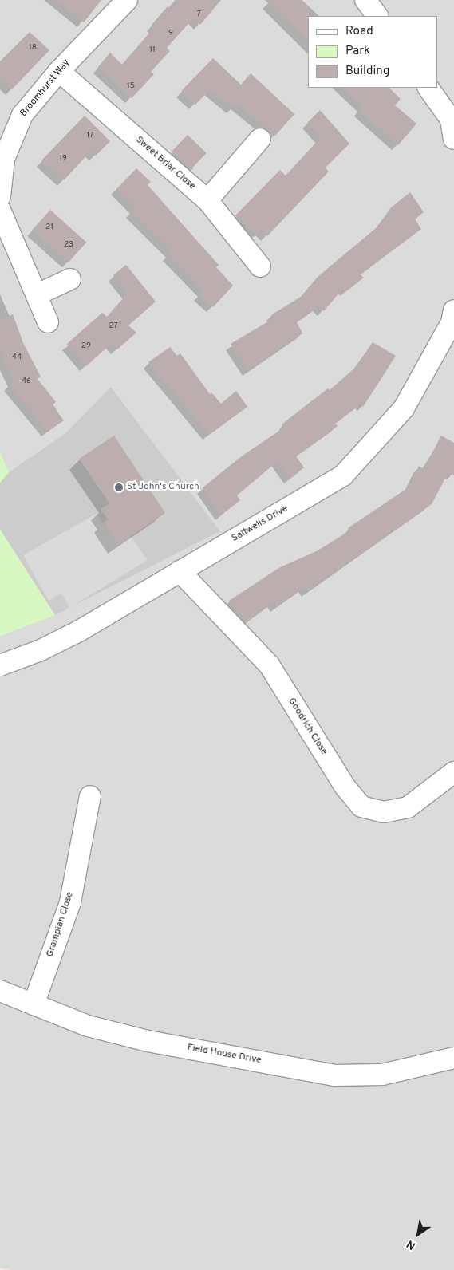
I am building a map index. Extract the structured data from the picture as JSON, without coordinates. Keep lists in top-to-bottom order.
{
  "streets": {
    "street": [
      "Broomhurst Way",
      "Sweet Briar Close",
      "Saltwells Drive",
      "Goodrich Close",
      "Grampian Close",
      "Field House Drive"
    ]
  },
  "crossings": [
    ["Broomhurst Way", "Sweet Briar Close"],
    ["Saltwells Drive", "Goodrich Close"],
    ["Grampian Close", "Field House Drive"]
  ],
  "places": ["St John's Church"],
  "house_numbers": [
    "7",
    "9",
    "18",
    "11",
    "15",
    "17",
    "19",
    "21",
    "23",
    "27",
    "29",
    "44",
    "46"
  ],
  "legend": ["Road", "Park", "Building"],
  "north": "bottom left"
}
